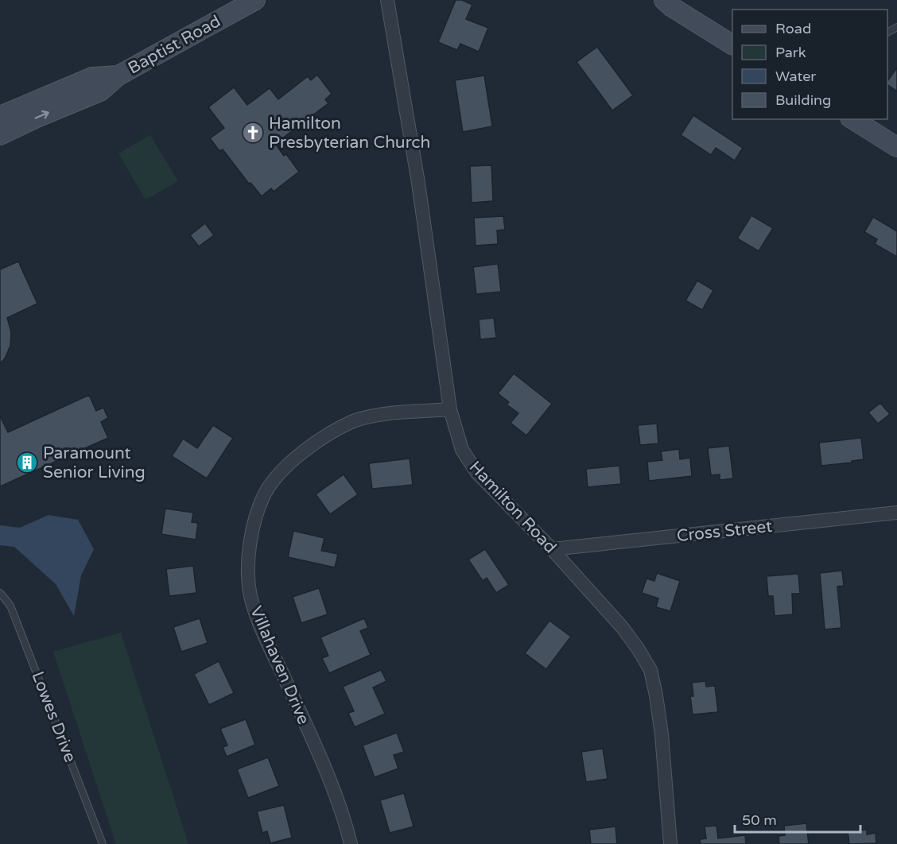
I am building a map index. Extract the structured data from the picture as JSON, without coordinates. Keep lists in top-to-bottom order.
{
  "streets": {
    "main road": ["Baptist Road"],
    "street": ["Hamilton Road", "Cross Street", "Villahaven Drive"],
    "lane": ["Lowes Drive"]
  },
  "crossings": [
    ["Hamilton Road", "Cross Street"],
    ["Hamilton Road", "Villahaven Drive"]
  ],
  "places": {
    "church": ["Hamilton Presbyterian Church"],
    "building": ["Paramount Senior Living"]
  },
  "legend": [
    "Road",
    "Park",
    "Water",
    "Building"
  ],
  "scale_bar": "50 m"
}
